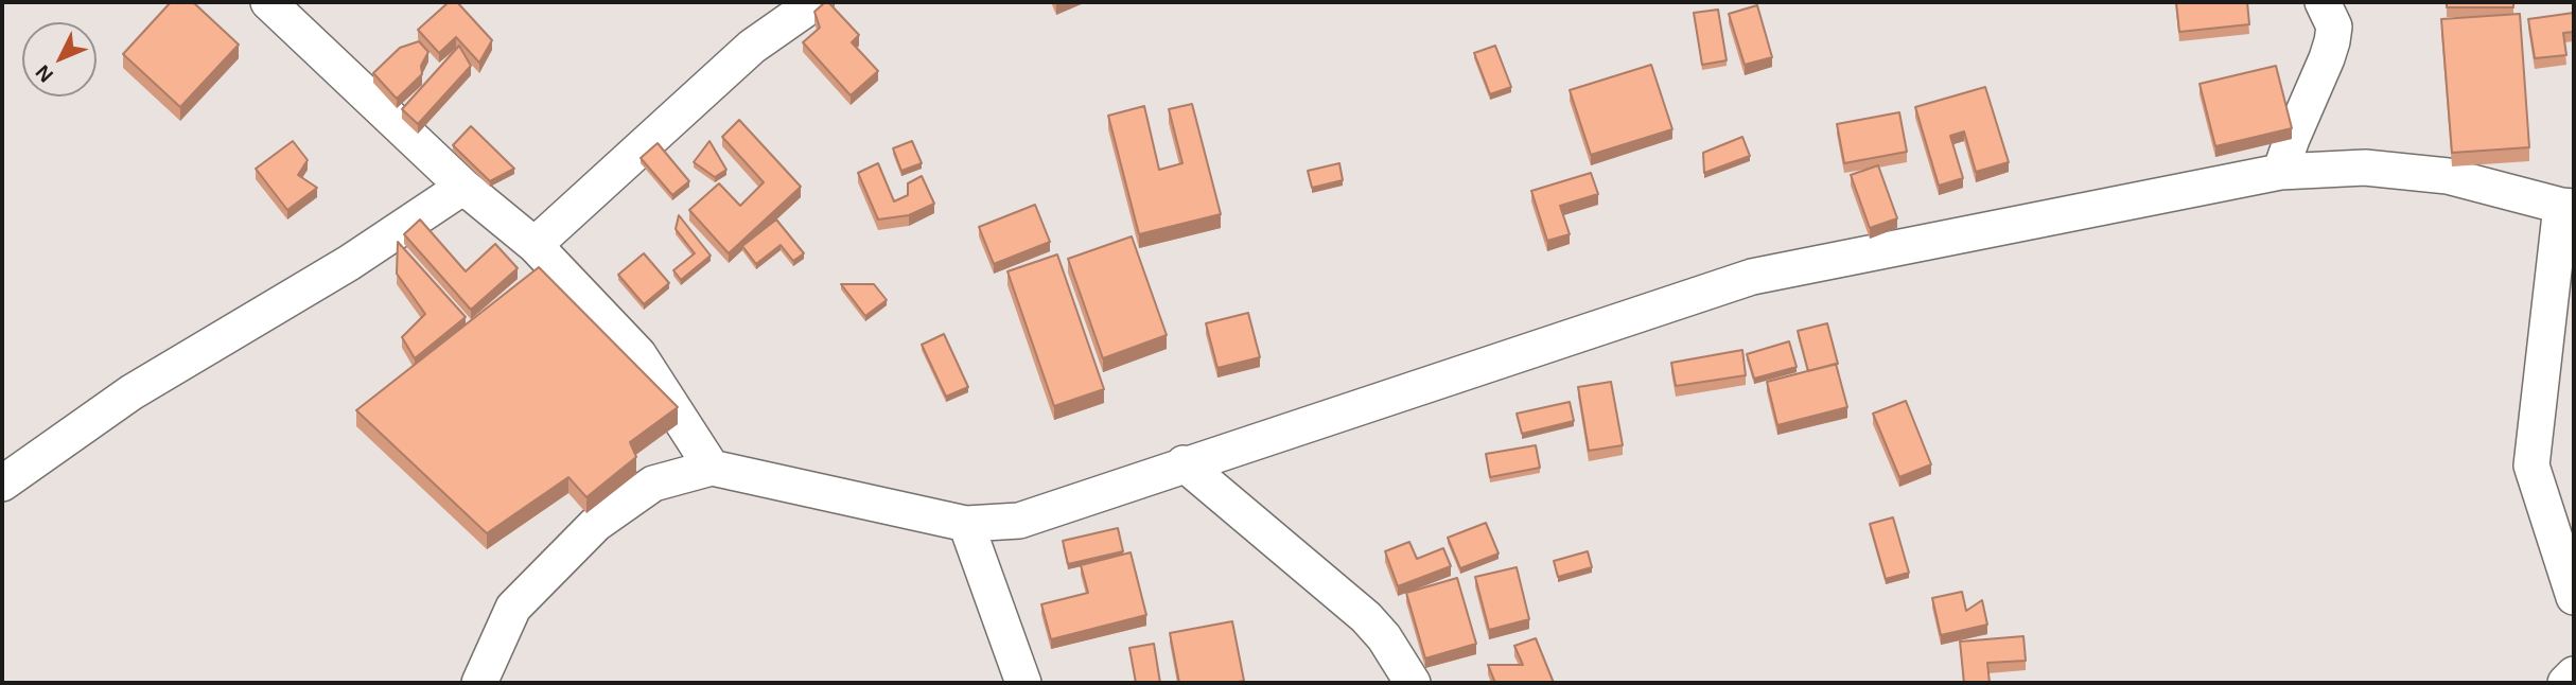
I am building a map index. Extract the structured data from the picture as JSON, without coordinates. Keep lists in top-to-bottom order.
{
  "north": "bottom left"
}
